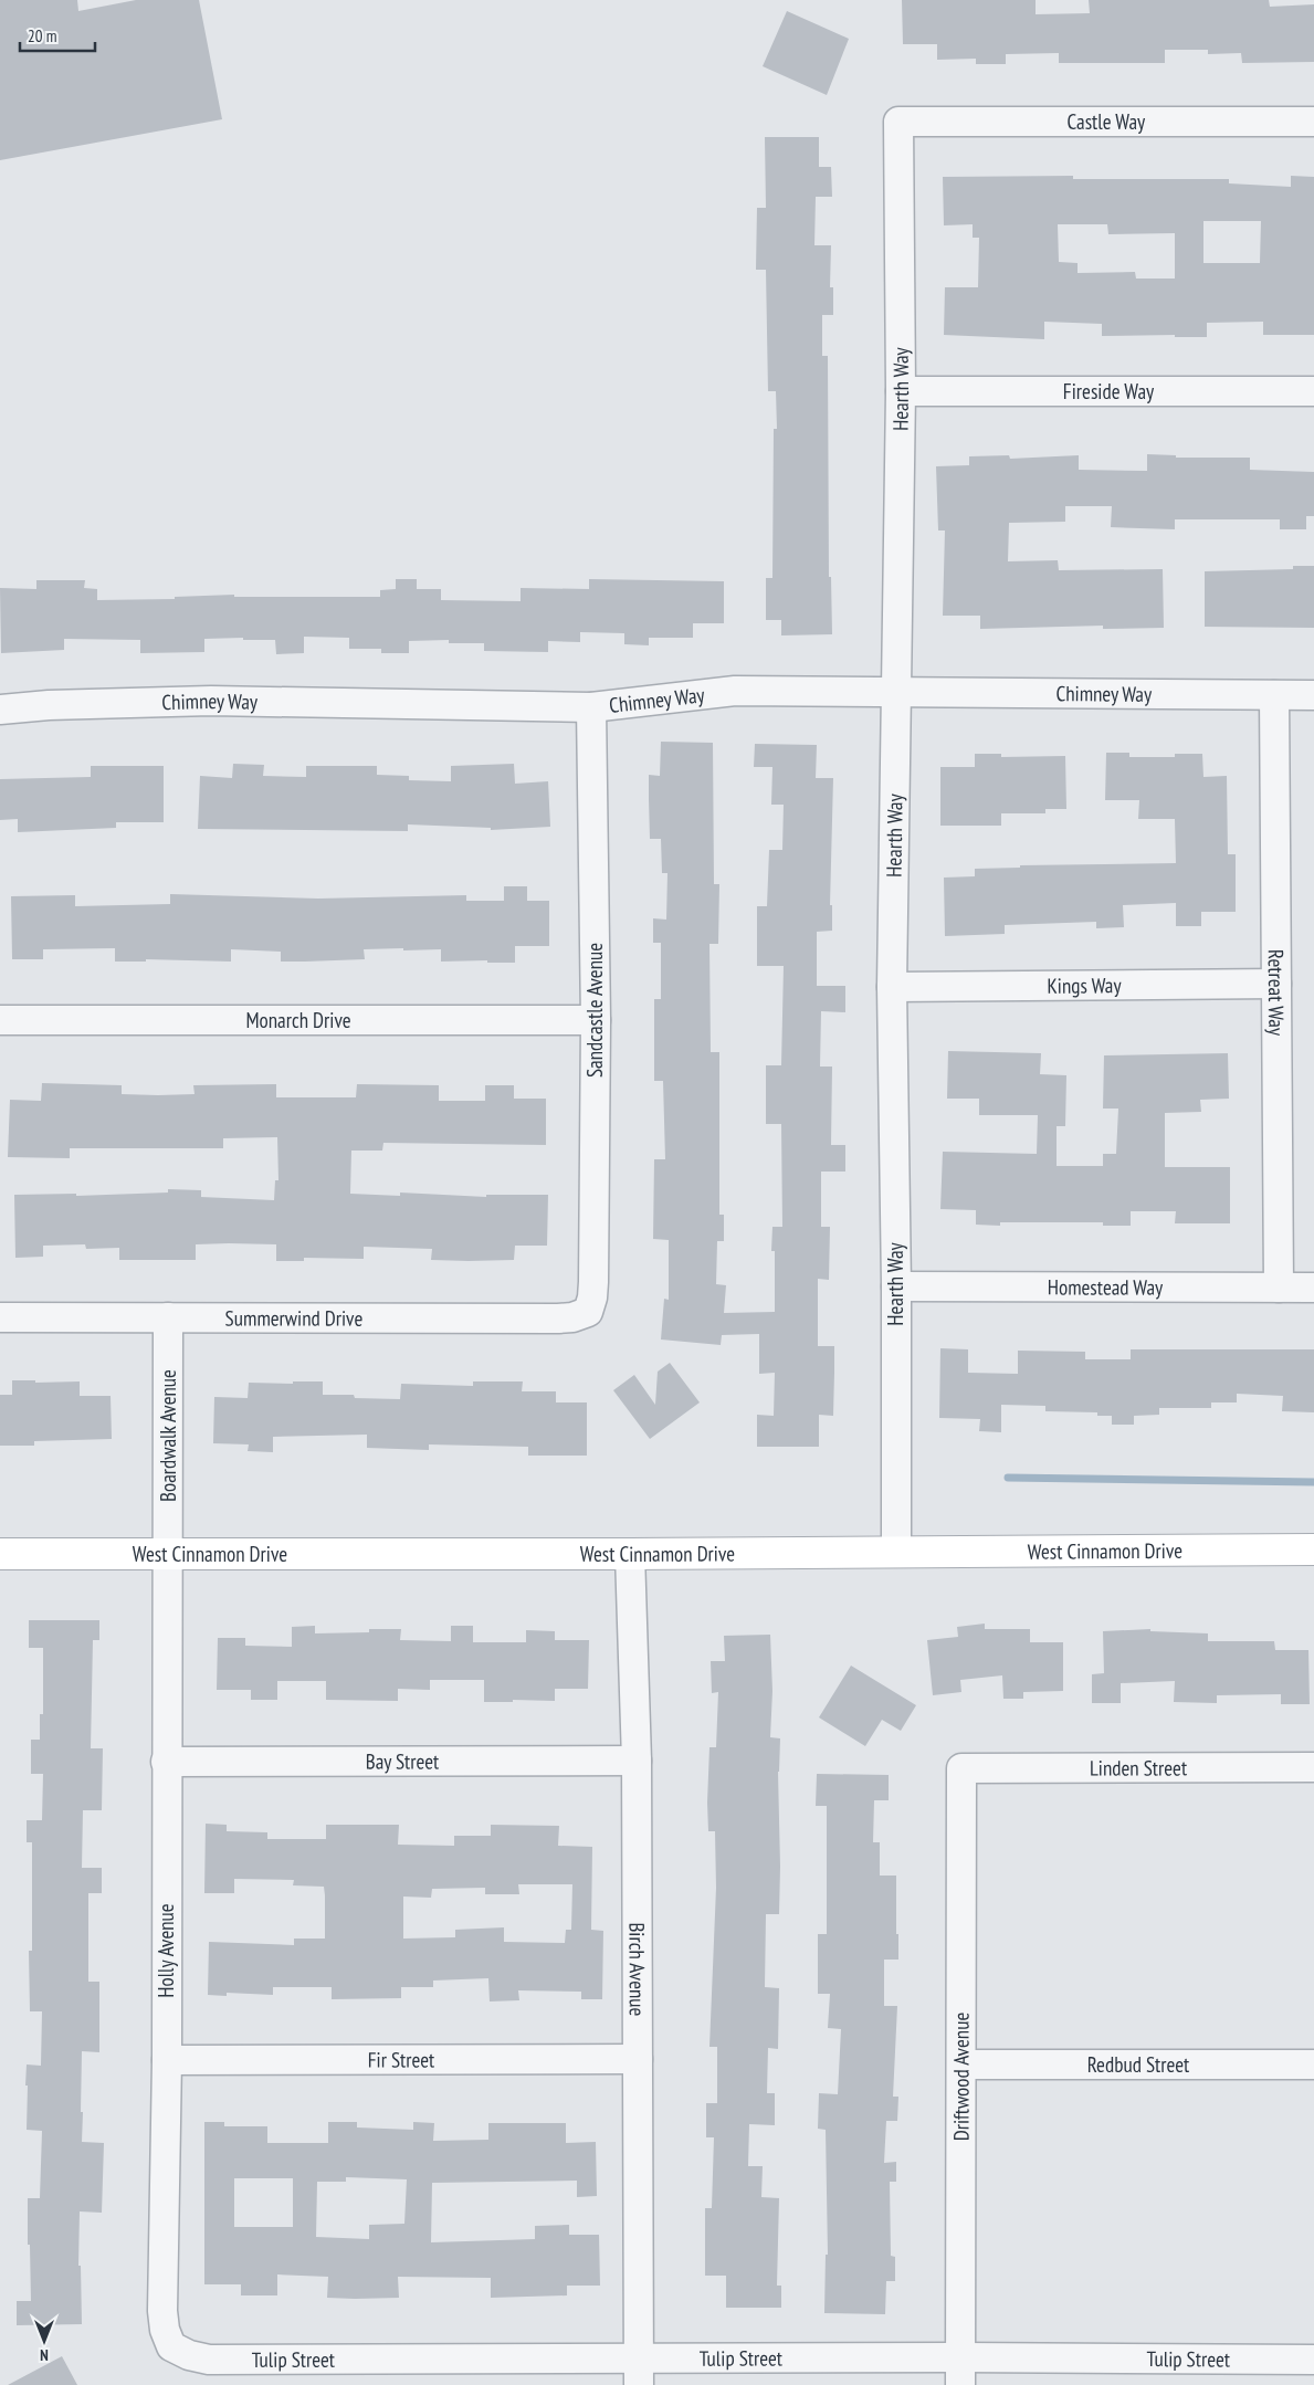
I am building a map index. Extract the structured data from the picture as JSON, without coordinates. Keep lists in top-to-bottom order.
{
  "streets": {
    "main road": ["West Cinnamon Drive"],
    "street": [
      "Castle Way",
      "Hearth Way",
      "Fireside Way",
      "Chimney Way",
      "Kings Way",
      "Retreat Way",
      "Sandcastle Avenue",
      "Monarch Drive",
      "Homestead Way",
      "Summerwind Drive",
      "Boardwalk Avenue",
      "Bay Street",
      "Linden Street",
      "Holly Avenue",
      "Birch Avenue",
      "Fir Street",
      "Redbud Street",
      "Driftwood Avenue",
      "Tulip Street"
    ]
  },
  "crossings": [
    ["Castle Way", "Hearth Way"],
    ["Hearth Way", "Fireside Way"],
    ["Hearth Way", "Chimney Way"],
    ["Hearth Way", "Kings Way"],
    ["Hearth Way", "Homestead Way"],
    ["Hearth Way", "West Cinnamon Drive"],
    ["Chimney Way", "Retreat Way"],
    ["Chimney Way", "Sandcastle Avenue"],
    ["Kings Way", "Retreat Way"],
    ["Retreat Way", "Homestead Way"],
    ["Sandcastle Avenue", "Monarch Drive"],
    ["Sandcastle Avenue", "Summerwind Drive"],
    ["Summerwind Drive", "Boardwalk Avenue"],
    ["Boardwalk Avenue", "West Cinnamon Drive"],
    ["Boardwalk Avenue", "Holly Avenue"],
    ["West Cinnamon Drive", "Holly Avenue"],
    ["West Cinnamon Drive", "Birch Avenue"],
    ["Bay Street", "Holly Avenue"],
    ["Bay Street", "Birch Avenue"],
    ["Linden Street", "Driftwood Avenue"],
    ["Holly Avenue", "Fir Street"],
    ["Holly Avenue", "Tulip Street"],
    ["Birch Avenue", "Fir Street"],
    ["Birch Avenue", "Tulip Street"],
    ["Redbud Street", "Driftwood Avenue"],
    ["Driftwood Avenue", "Tulip Street"]
  ],
  "scale_bar": "20 m",
  "north": "bottom"
}
